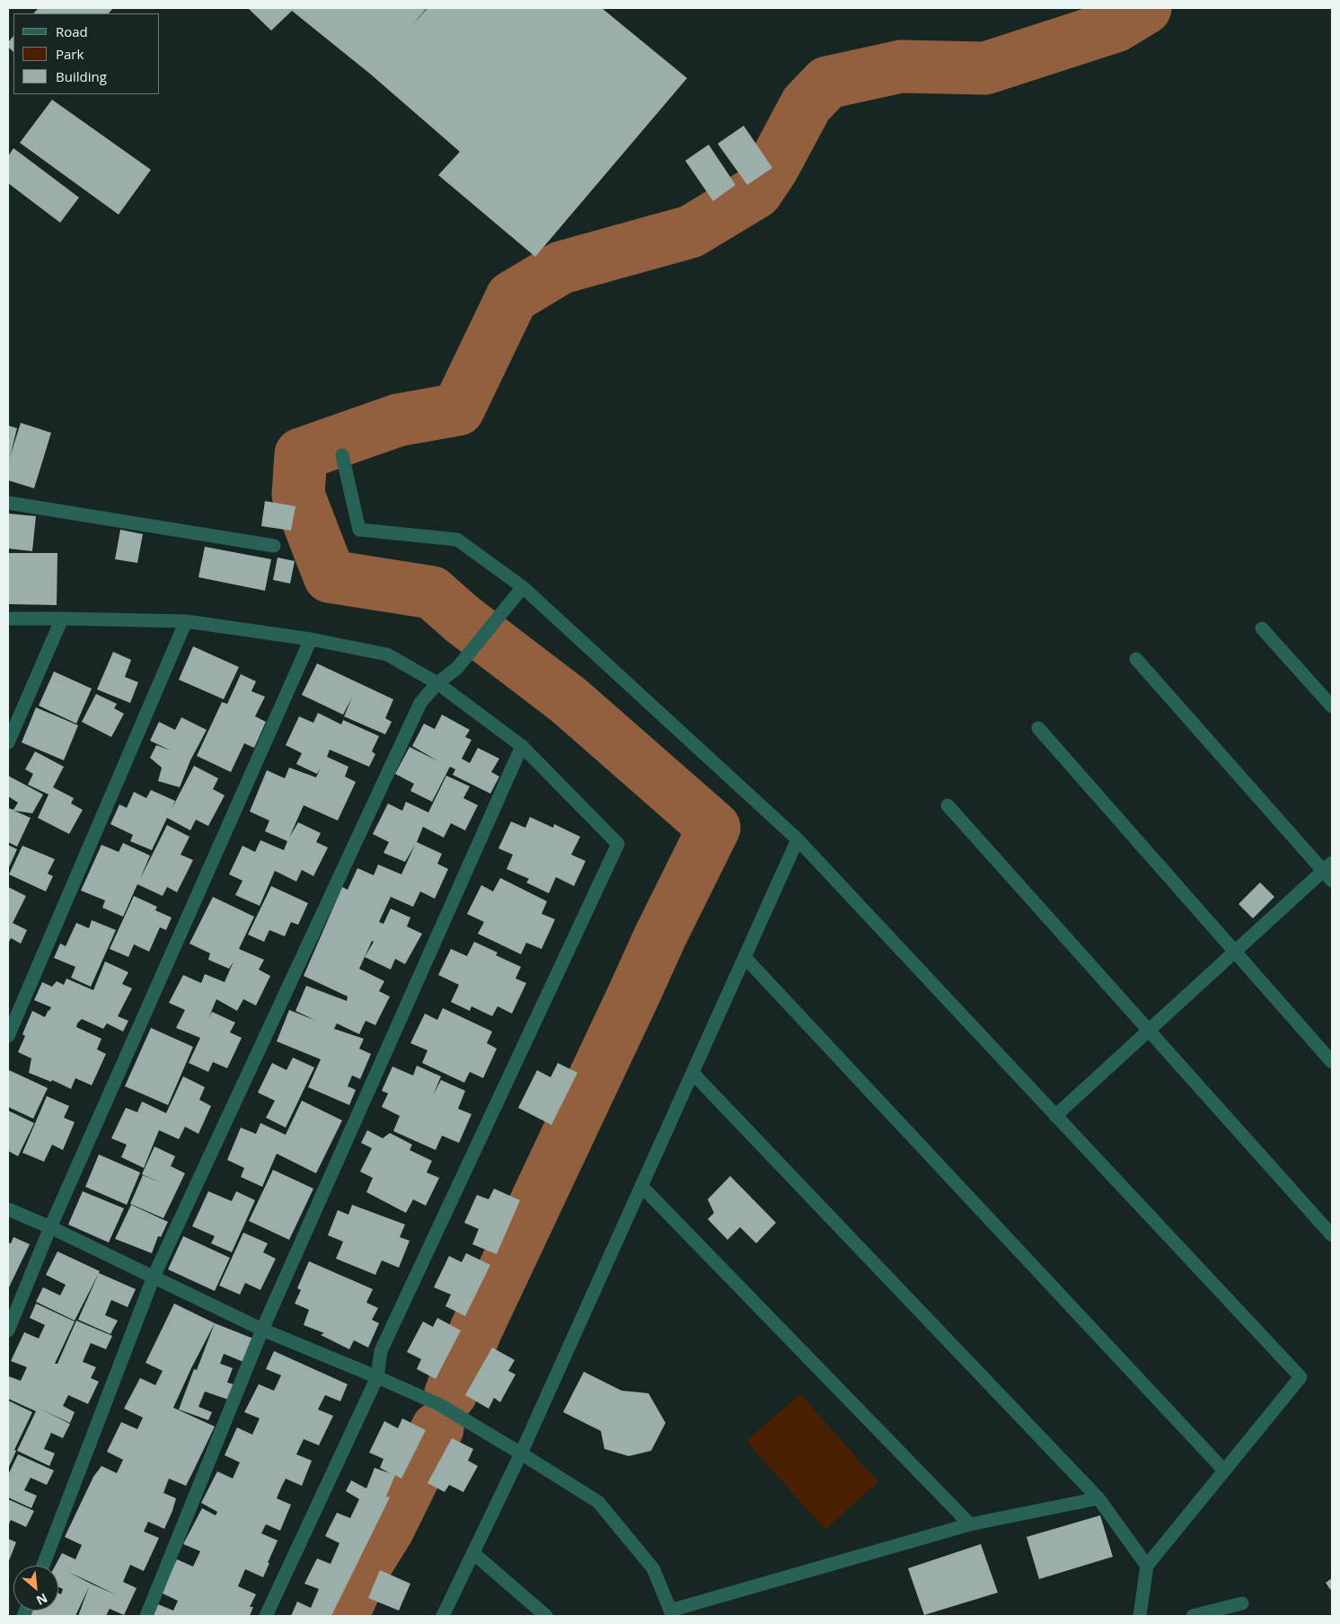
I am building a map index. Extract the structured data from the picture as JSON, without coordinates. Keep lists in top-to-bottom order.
{
  "legend": ["Road", "Park", "Building"],
  "north": "bottom right"
}
